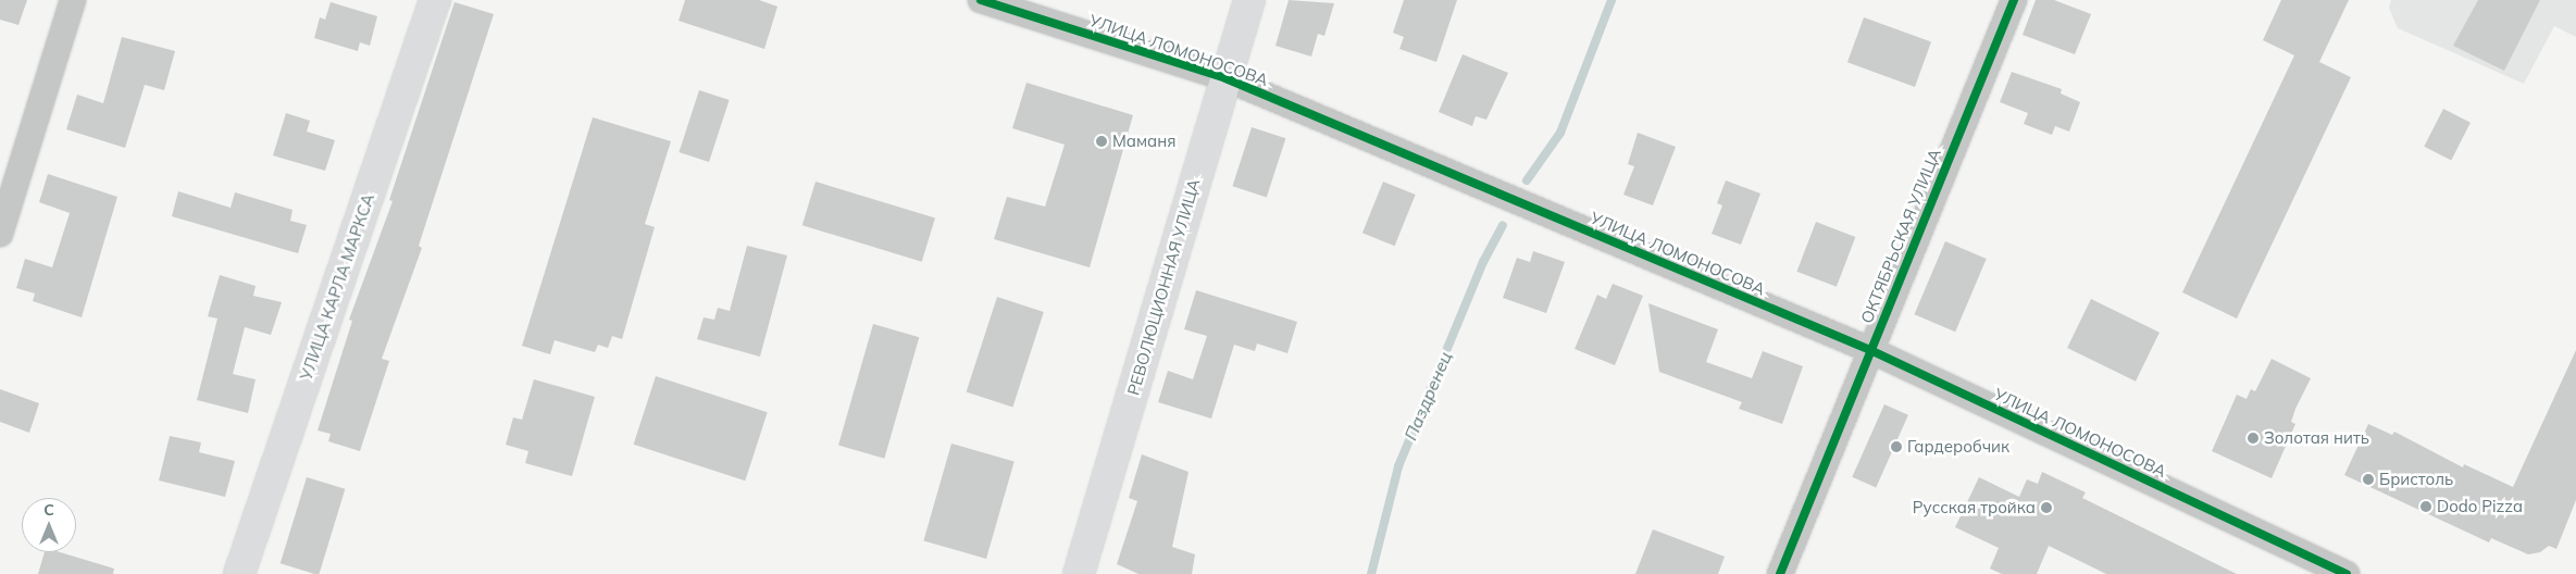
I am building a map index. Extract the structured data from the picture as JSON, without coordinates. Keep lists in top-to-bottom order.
{
  "streets": {
    "main road": ["УЛИЦА КАРЛА МАРКСА", "РЕВОЛЮЦИОННАЯ УЛИЦА"],
    "street": ["УЛИЦА ЛОМОНОСОВА", "ОКТЯБРЬСКАЯ УЛИЦА"]
  },
  "crossings": [
    ["УЛИЦА ЛОМОНОСОВА", "ОКТЯБРЬСКАЯ УЛИЦА"],
    ["УЛИЦА ЛОМОНОСОВА", "РЕВОЛЮЦИОННАЯ УЛИЦА"]
  ],
  "water": ["Паздренец"],
  "places": [
    "Маманя",
    "Золотая нить",
    "Гардеробчик",
    "Бристоль",
    "Dodo Pizza",
    "Русская тройка"
  ],
  "north": "top"
}
